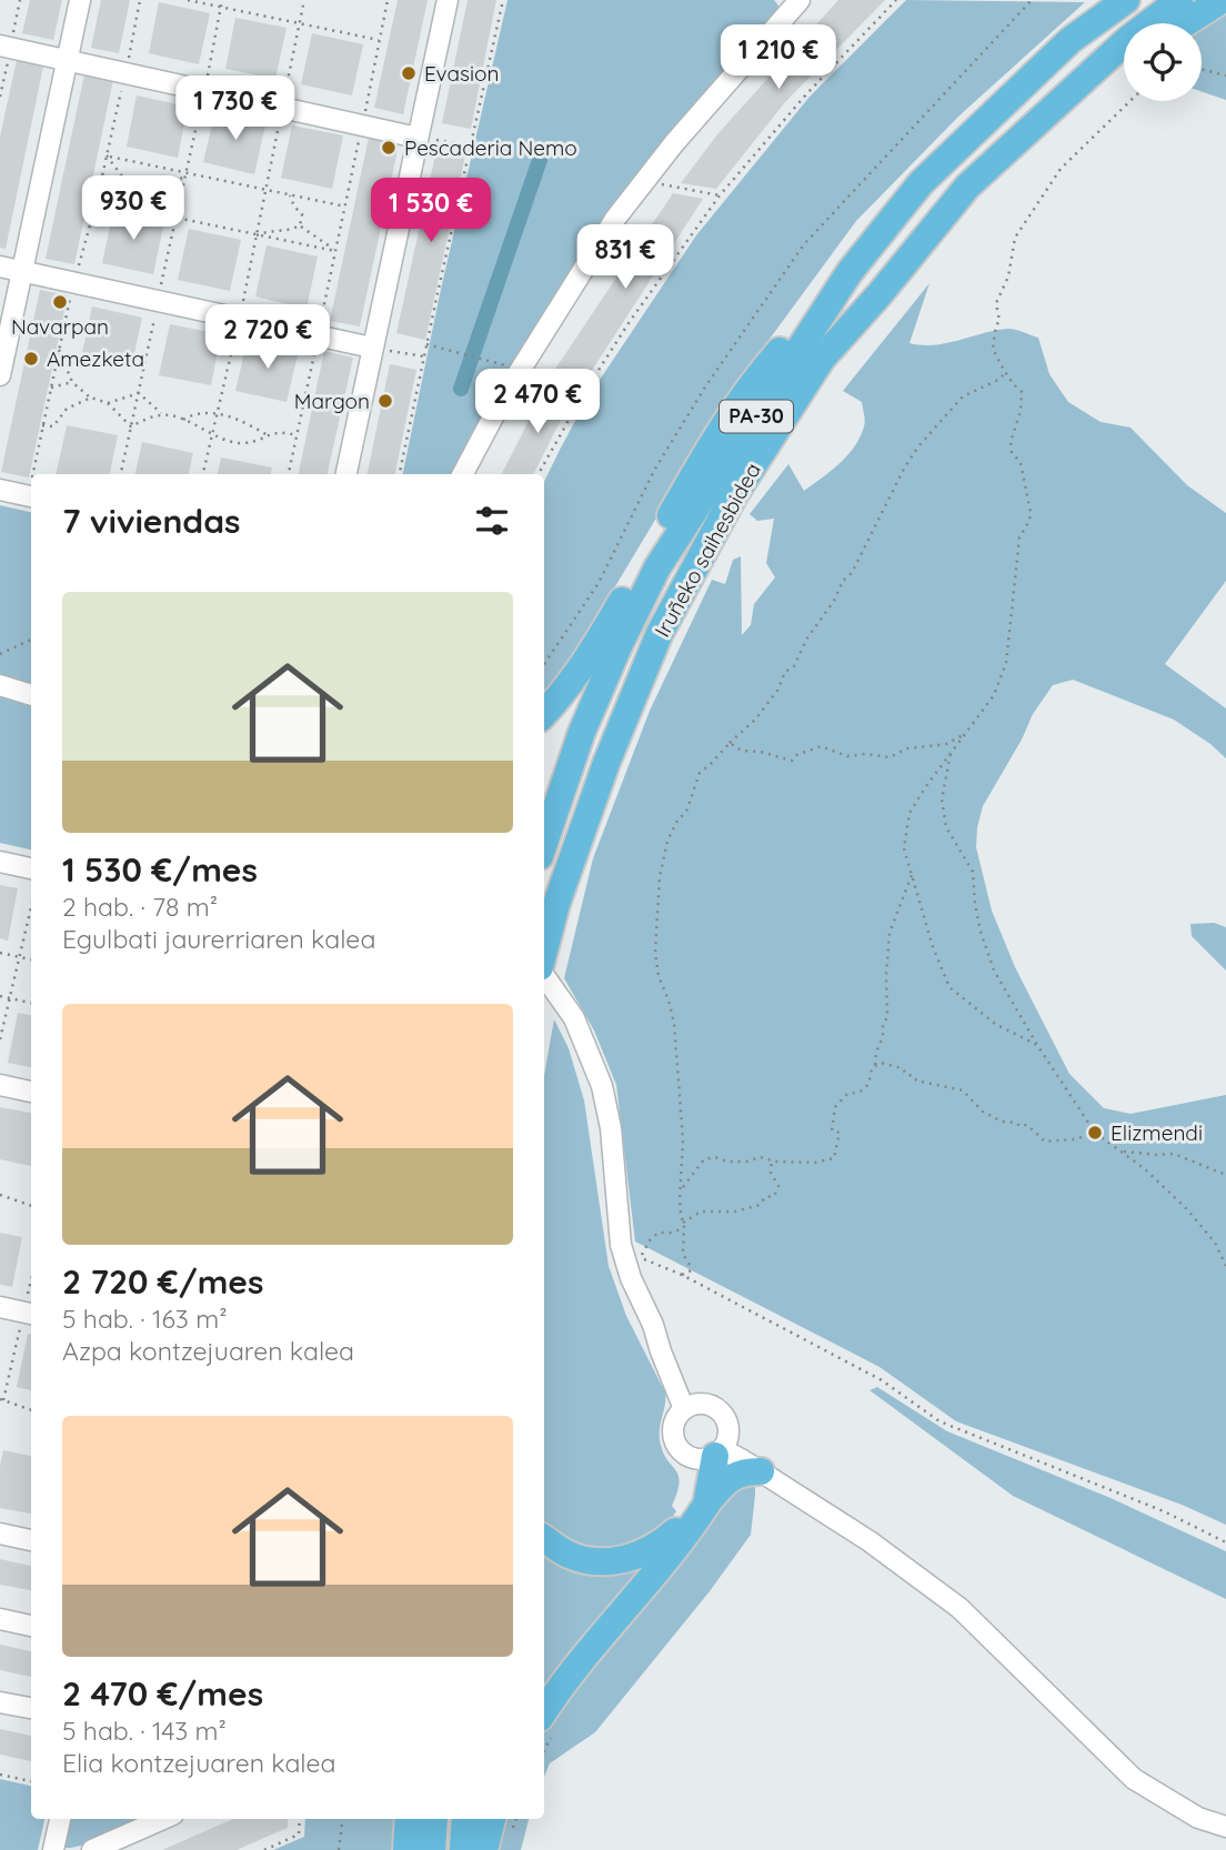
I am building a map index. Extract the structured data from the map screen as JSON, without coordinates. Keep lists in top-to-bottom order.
{
  "streets": {
    "highway": ["PA-30", "Iruñeko saihesbidea"]
  },
  "places": [
    "Evasion",
    "Pescaderia Nemo",
    "Navarpan",
    "Amezketa",
    "Margon",
    "Elizmendi"
  ],
  "page": {
    "price": [
      "1 210 €",
      "1 730 €",
      "930 €",
      "1 530 €",
      "831 €",
      "2 720 €",
      "2 470 €"
    ],
    "heading": "7 viviendas",
    "list": [
      {
        "name": "1 530 €/mes",
        "note": "2 hab. · 78 m² · Egulbati jaurerriaren kalea"
      },
      {
        "name": "2 720 €/mes",
        "note": "5 hab. · 163 m² · Azpa kontzejuaren kalea"
      },
      {
        "name": "2 470 €/mes",
        "note": "5 hab. · 143 m² · Elia kontzejuaren kalea"
      }
    ]
  }
}
